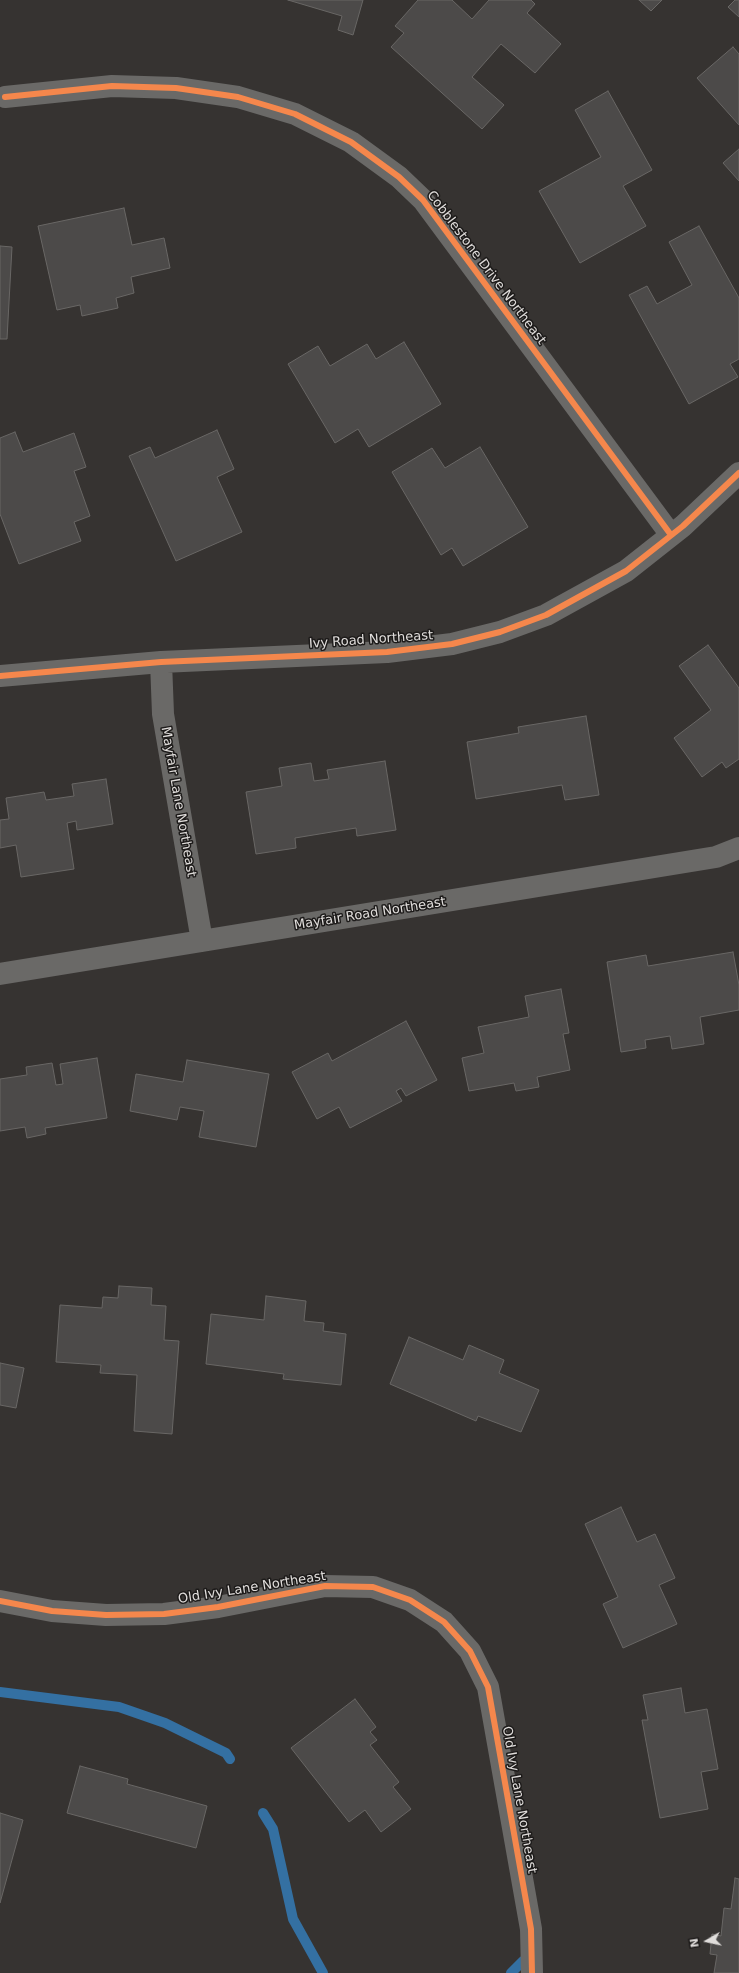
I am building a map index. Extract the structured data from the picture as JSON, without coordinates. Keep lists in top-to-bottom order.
{
  "streets": {
    "street": [
      "Cobblestone Drive Northeast",
      "Ivy Road Northeast",
      "Mayfair Lane Northeast",
      "Mayfair Road Northeast",
      "Old Ivy Lane Northeast"
    ]
  },
  "crossings": [
    ["Cobblestone Drive Northeast", "Ivy Road Northeast"],
    ["Ivy Road Northeast", "Mayfair Lane Northeast"],
    ["Mayfair Lane Northeast", "Mayfair Road Northeast"]
  ],
  "north": "left"
}
